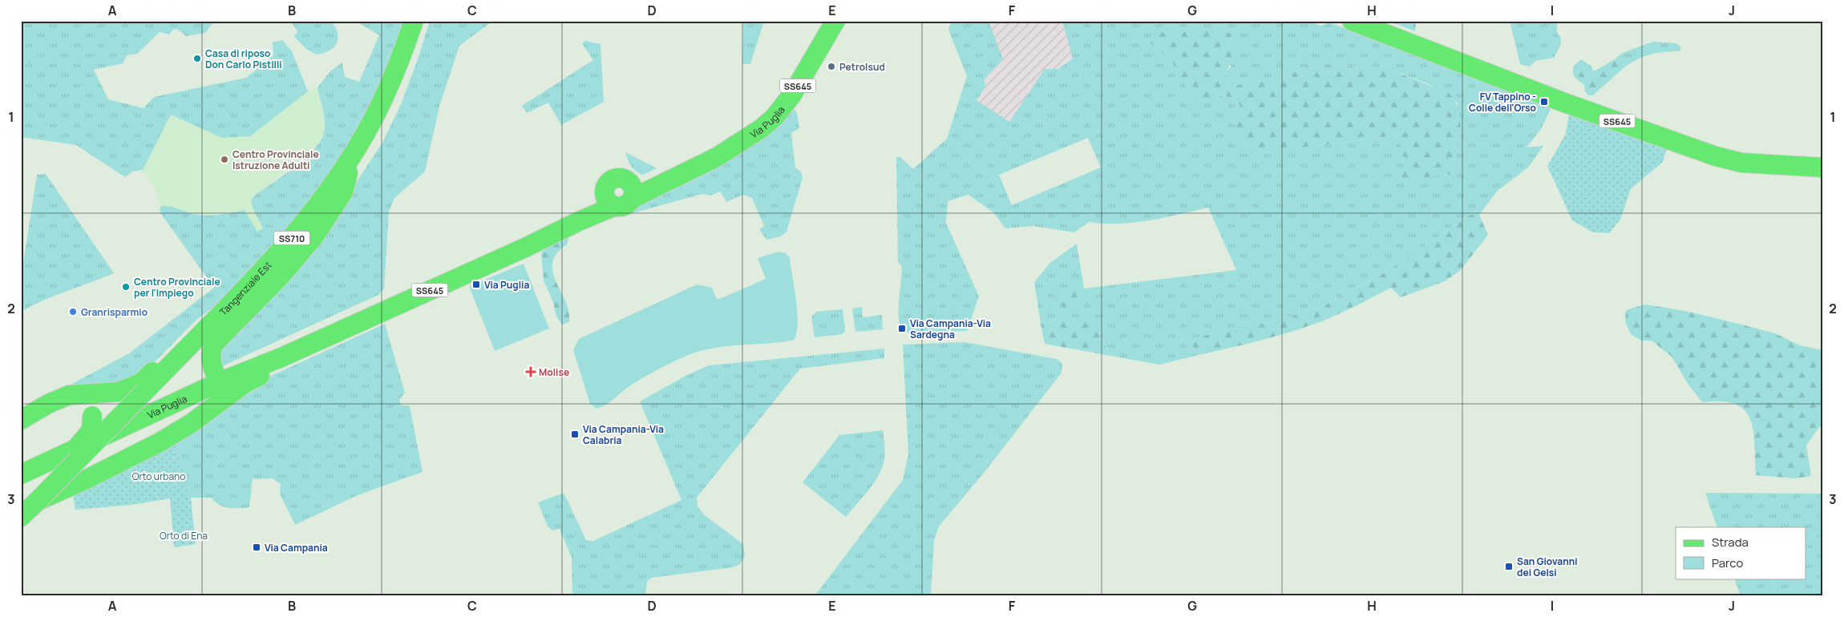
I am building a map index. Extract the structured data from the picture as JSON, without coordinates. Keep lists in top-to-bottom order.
{
  "streets": {
    "main road": [
      "SS645",
      "Via Puglia",
      "SS710",
      "Tangenziale Est"
    ]
  },
  "crossings": [
    ["SS645", "Via Puglia"]
  ],
  "parks": ["Orto urbano", "Orto di Ena"],
  "places": {
    "other": [
      "Casa di riposo Don Carlo Pistilli",
      "Petrolsud",
      "Centro Provinciale Istruzione Adulti",
      "Centro Provinciale per l'Impiego",
      "Granrisparmio"
    ],
    "transit": [
      "FV Tappino - Colle dell'Orso",
      "Via Puglia",
      "Via Campania-Via Sardegna",
      "Via Campania-Via Calabria",
      "Via Campania",
      "San Giovanni dei Gelsi"
    ],
    "health": ["Molise"]
  },
  "legend": ["Strada", "Parco"],
  "grid": {
    "columns": [
      "A",
      "B",
      "C",
      "D",
      "E",
      "F",
      "G",
      "H",
      "I",
      "J"
    ],
    "rows": ["1", "2", "3"]
  }
}
